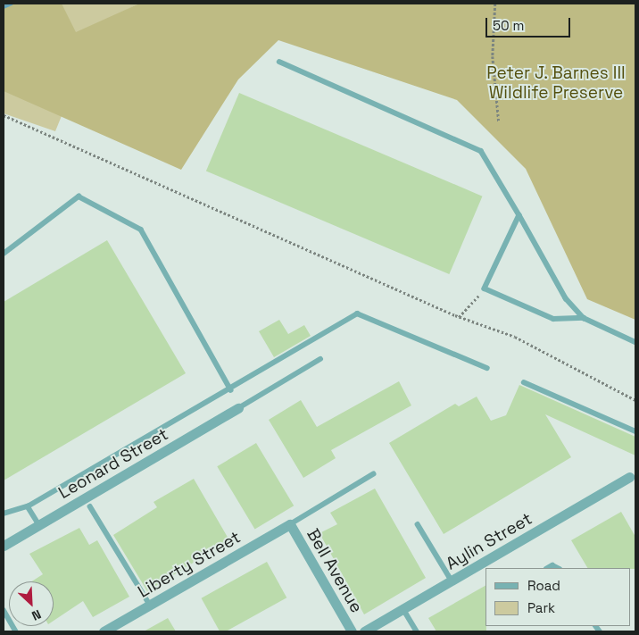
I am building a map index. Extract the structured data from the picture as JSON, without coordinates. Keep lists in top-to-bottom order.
{
  "streets": {
    "street": [
      "Leonard Street",
      "Aylin Street",
      "Liberty Street",
      "Bell Avenue"
    ]
  },
  "crossings": [
    ["Liberty Street", "Bell Avenue"]
  ],
  "parks": ["Peter J. Barnes III Wildlife Preserve"],
  "legend": ["Road", "Park"],
  "scale_bar": "50 m",
  "north": "bottom right"
}
